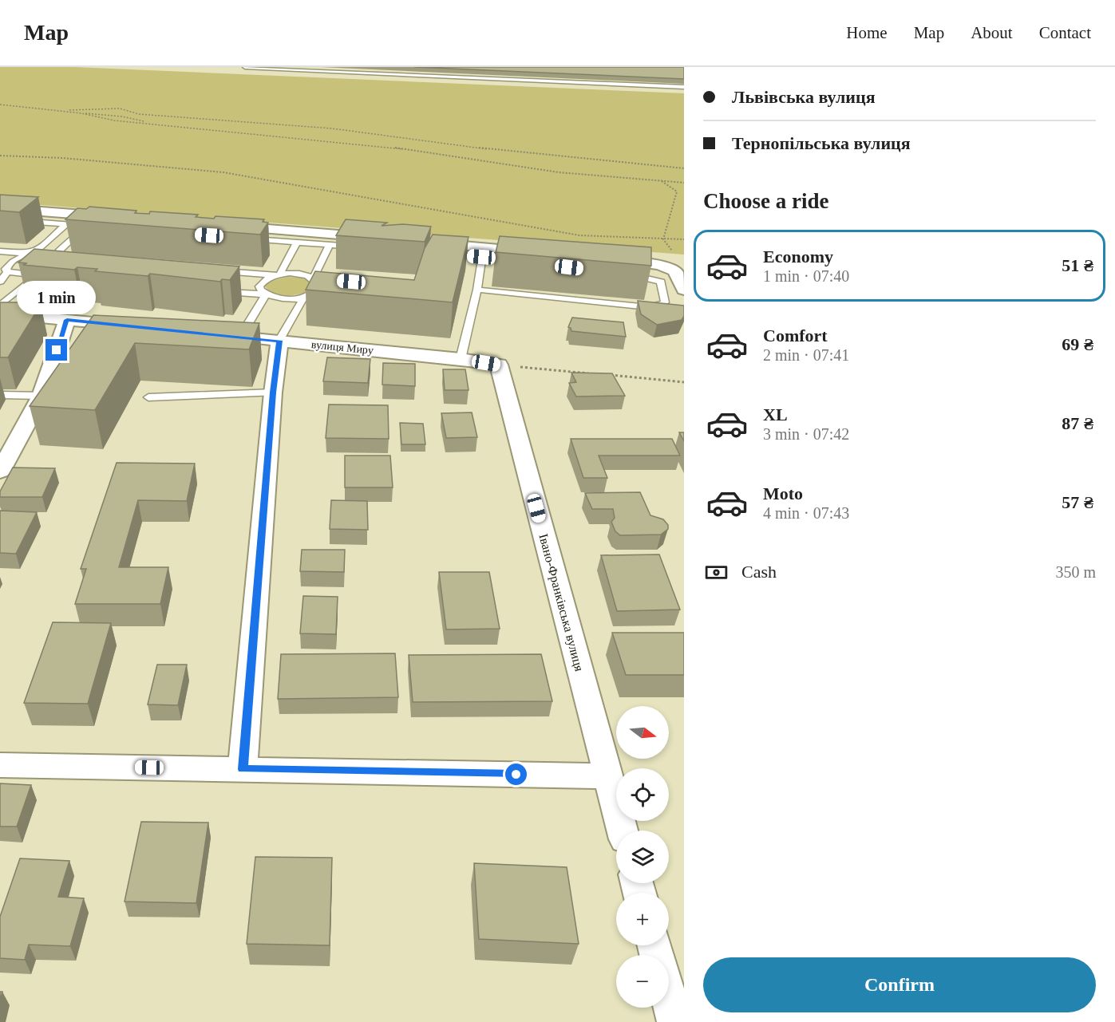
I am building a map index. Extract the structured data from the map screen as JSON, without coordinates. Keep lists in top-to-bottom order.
{
  "streets": {
    "street": ["вулиця Миру", "Івано-Франківська вулиця"]
  },
  "crossings": [
    ["вулиця Миру", "Івано-Франківська вулиця"]
  ],
  "north": "right",
  "page": {
    "header": "Map",
    "nav": [
      "Home",
      "Map",
      "About",
      "Contact"
    ],
    "banner": ["Львівська вулиця", "Тернопільська вулиця"],
    "heading": "Choose a ride",
    "list": [
      {
        "name": "Economy",
        "note": "1 min · 07:40",
        "value": "51 ₴"
      },
      {
        "name": "Comfort",
        "note": "2 min · 07:41",
        "value": "69 ₴"
      },
      {
        "name": "XL",
        "note": "3 min · 07:42",
        "value": "87 ₴"
      },
      {
        "name": "Moto",
        "note": "4 min · 07:43",
        "value": "57 ₴"
      }
    ],
    "bubble": "1 min",
    "pay": ["Cash", "350 m"],
    "map_buttons": ["+", "−"],
    "buttons": "Confirm"
  }
}
